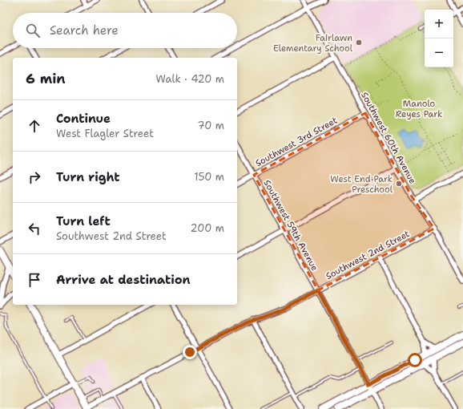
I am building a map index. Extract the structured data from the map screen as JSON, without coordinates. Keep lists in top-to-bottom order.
{
  "streets": {
    "street": [
      "Southwest 60th Avenue",
      "Southwest 3rd Street",
      "Southwest 59th Avenue",
      "Southwest 2nd Street"
    ]
  },
  "crossings": [
    ["Southwest 60th Avenue", "Southwest 3rd Street"],
    ["Southwest 60th Avenue", "Southwest 2nd Street"],
    ["Southwest 3rd Street", "Southwest 59th Avenue"],
    ["Southwest 59th Avenue", "Southwest 2nd Street"]
  ],
  "parks": ["Manolo Reyes Park"],
  "places": ["Fairlawn Elementary School", "West End Park Preschool"],
  "page": {
    "map_buttons": ["+", "−"],
    "search": "Search here",
    "heading": ["6 min", "Walk · 420 m"],
    "list": [
      ["Continue", "West Flagler Street", "70 m"],
      ["Turn right", "150 m"],
      ["Turn left", "Southwest 2nd Street", "200 m"],
      "Arrive at destination"
    ]
  }
}
